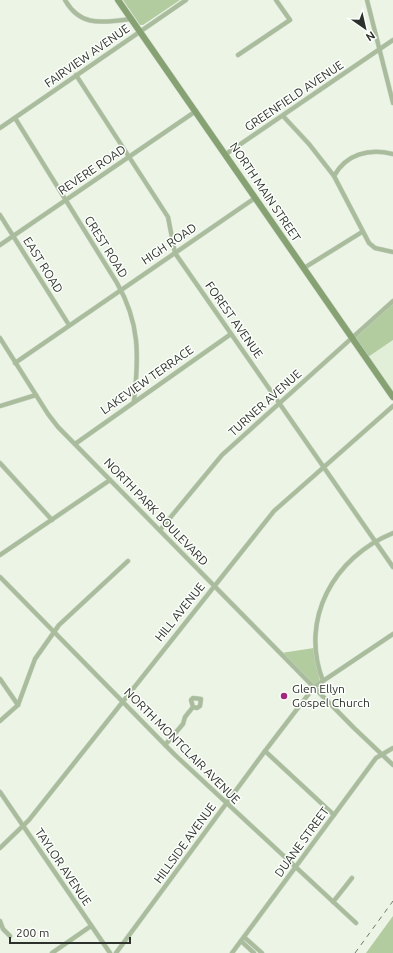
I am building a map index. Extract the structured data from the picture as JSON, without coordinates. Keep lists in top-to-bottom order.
{
  "streets": {
    "street": [
      "FAIRVIEW AVENUE",
      "GREENFIELD AVENUE",
      "REVERE ROAD",
      "NORTH MAIN STREET",
      "HIGH ROAD",
      "CREST ROAD",
      "EAST ROAD",
      "FOREST AVENUE",
      "LAKEVIEW TERRACE",
      "TURNER AVENUE",
      "NORTH PARK BOULEVARD",
      "HILL AVENUE",
      "NORTH MONTCLAIR AVENUE",
      "DUANE STREET",
      "HILLSIDE AVENUE",
      "TAYLOR AVENUE"
    ]
  },
  "crossings": [
    ["FAIRVIEW AVENUE", "NORTH MAIN STREET"],
    ["FAIRVIEW AVENUE", "CREST ROAD"],
    ["FAIRVIEW AVENUE", "FOREST AVENUE"],
    ["GREENFIELD AVENUE", "NORTH MAIN STREET"],
    ["REVERE ROAD", "NORTH MAIN STREET"],
    ["REVERE ROAD", "CREST ROAD"],
    ["REVERE ROAD", "EAST ROAD"],
    ["REVERE ROAD", "FOREST AVENUE"],
    ["NORTH MAIN STREET", "HIGH ROAD"],
    ["NORTH MAIN STREET", "TURNER AVENUE"],
    ["HIGH ROAD", "CREST ROAD"],
    ["HIGH ROAD", "EAST ROAD"],
    ["HIGH ROAD", "FOREST AVENUE"],
    ["HIGH ROAD", "NORTH PARK BOULEVARD"],
    ["CREST ROAD", "LAKEVIEW TERRACE"],
    ["FOREST AVENUE", "LAKEVIEW TERRACE"],
    ["FOREST AVENUE", "TURNER AVENUE"],
    ["FOREST AVENUE", "HILL AVENUE"],
    ["LAKEVIEW TERRACE", "NORTH PARK BOULEVARD"],
    ["TURNER AVENUE", "NORTH PARK BOULEVARD"],
    ["NORTH PARK BOULEVARD", "HILL AVENUE"],
    ["NORTH PARK BOULEVARD", "DUANE STREET"],
    ["NORTH PARK BOULEVARD", "HILLSIDE AVENUE"],
    ["HILL AVENUE", "NORTH MONTCLAIR AVENUE"],
    ["HILL AVENUE", "TAYLOR AVENUE"],
    ["NORTH MONTCLAIR AVENUE", "DUANE STREET"],
    ["NORTH MONTCLAIR AVENUE", "HILLSIDE AVENUE"]
  ],
  "places": ["Glen Ellyn Gospel Church"],
  "scale_bar": "200 m",
  "north": "bottom right"
}
